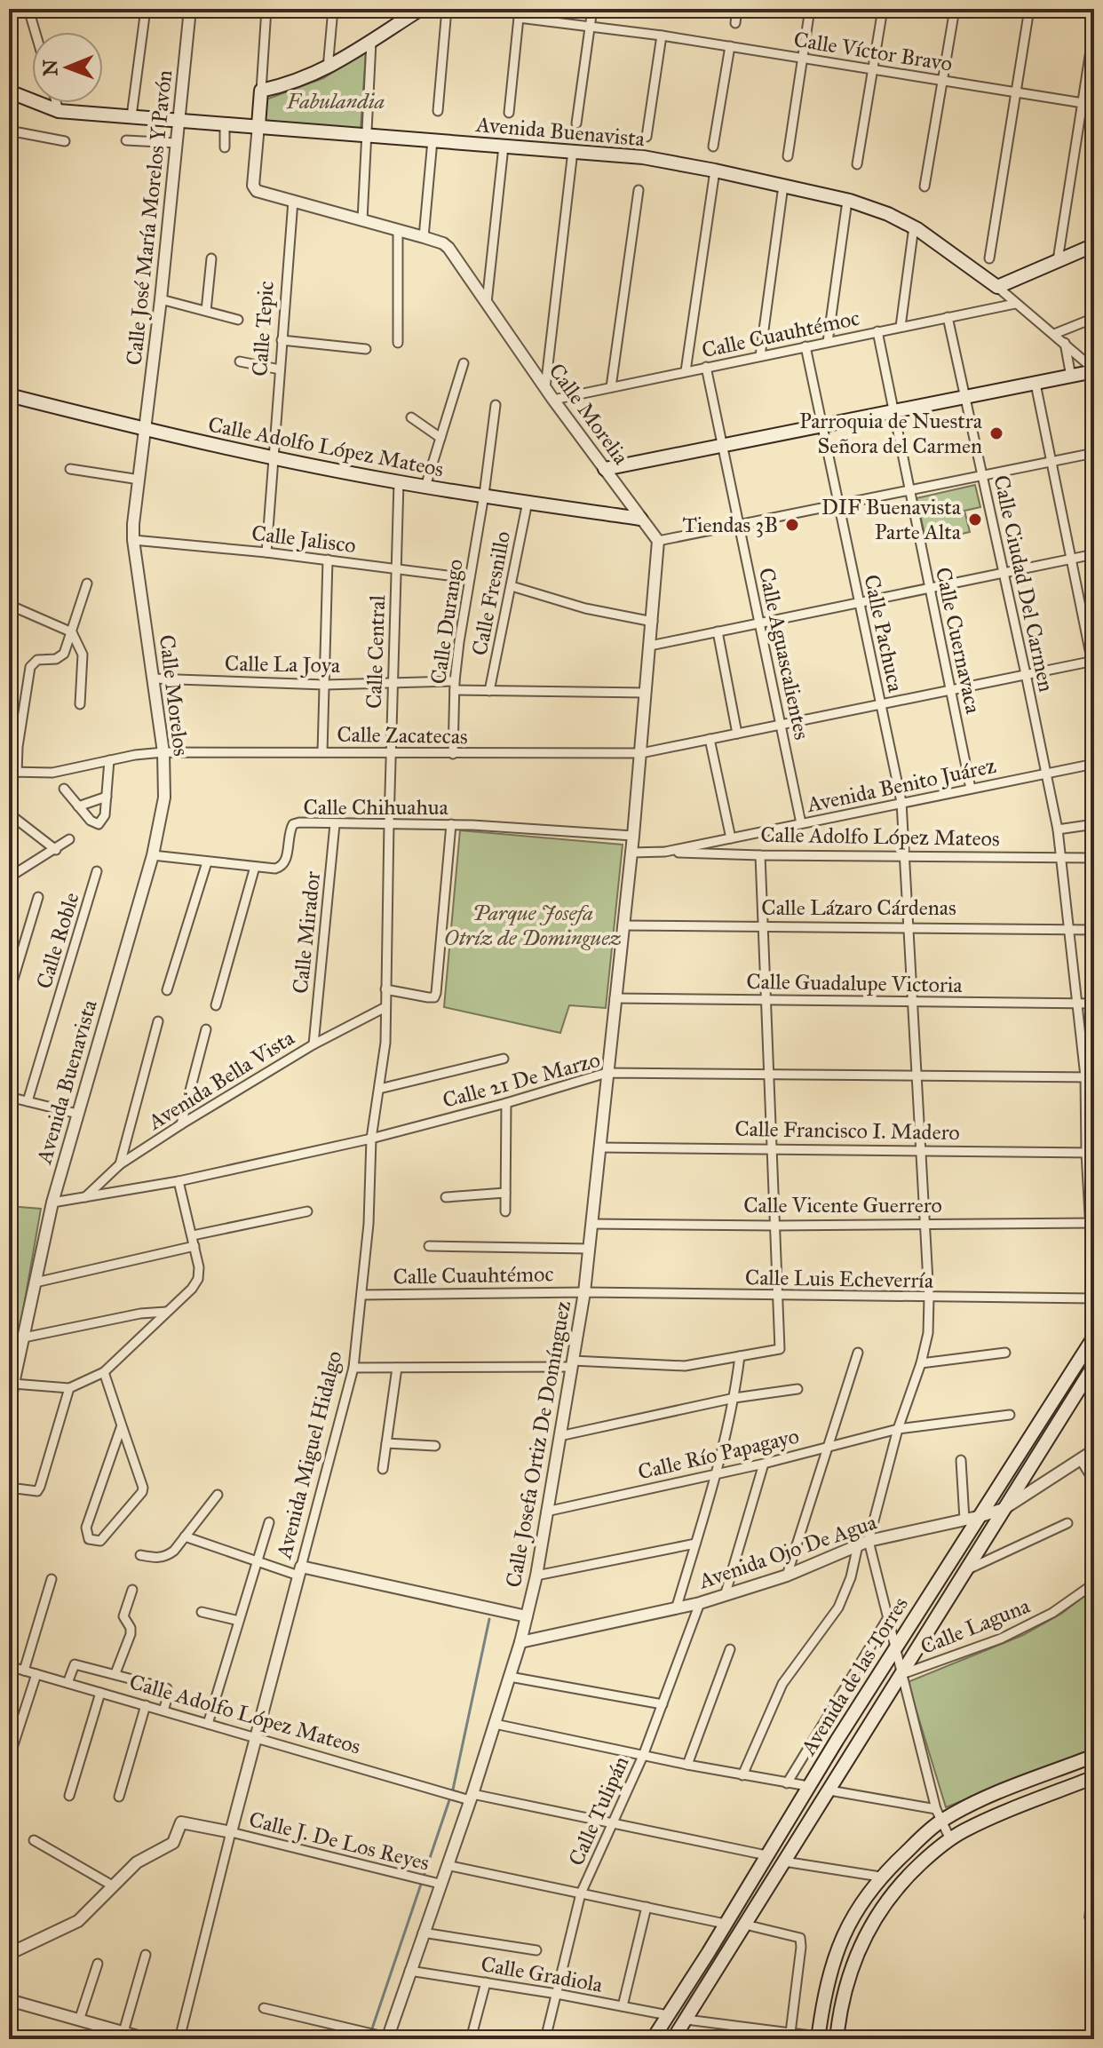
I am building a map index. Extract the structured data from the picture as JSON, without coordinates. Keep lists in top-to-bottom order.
{
  "streets": {
    "main road": ["Avenida Buenavista", "Calle Adolfo López Mateos", "Avenida de las Torres"],
    "street": [
      "Calle Víctor Bravo",
      "Calle José María Morelos Y Pavón",
      "Calle Tepic",
      "Calle Cuauhtémoc",
      "Calle Morelia",
      "Calle Jalisco",
      "Calle Ciudad Del Carmen",
      "Calle Fresnillo",
      "Calle Durango",
      "Calle Pachuca",
      "Calle Cuernavaca",
      "Calle Central",
      "Calle Aguascalientes",
      "Calle La Joya",
      "Calle Morelos",
      "Calle Zacatecas",
      "Avenida Benito Juárez",
      "Calle Chihuahua",
      "Calle Lázaro Cárdenas",
      "Calle Mirador",
      "Calle Roble",
      "Calle Guadalupe Victoria",
      "Avenida Bella Vista",
      "Calle 21 De Marzo",
      "Calle Francisco I. Madero",
      "Calle Vicente Guerrero",
      "Calle Luis Echeverría",
      "Calle Josefa Ortiz De Domínguez",
      "Calle Río Papagayo",
      "Avenida Miguel Hidalgo",
      "Avenida Ojo De Agua",
      "Calle Laguna",
      "Calle Tulipán",
      "Calle J. De Los Reyes",
      "Calle Gradiola"
    ]
  },
  "crossings": [
    ["Avenida Buenavista", "Calle José María Morelos Y Pavón"],
    ["Avenida Buenavista", "Calle Cuauhtémoc"],
    ["Avenida Buenavista", "Calle Morelos"],
    ["Avenida Buenavista", "Calle Chihuahua"],
    ["Avenida Buenavista", "Calle 21 De Marzo"],
    ["Calle José María Morelos Y Pavón", "Calle Adolfo López Mateos"],
    ["Calle José María Morelos Y Pavón", "Calle Morelos"],
    ["Calle Tepic", "Calle Adolfo López Mateos"],
    ["Calle Tepic", "Calle Jalisco"],
    ["Calle Cuauhtémoc", "Calle Morelia"],
    ["Calle Cuauhtémoc", "Calle Ciudad Del Carmen"],
    ["Calle Cuauhtémoc", "Calle Pachuca"],
    ["Calle Cuauhtémoc", "Calle Cuernavaca"],
    ["Calle Cuauhtémoc", "Calle Aguascalientes"],
    ["Calle Cuauhtémoc", "Calle Luis Echeverría"],
    ["Calle Cuauhtémoc", "Calle Josefa Ortiz De Domínguez"],
    ["Calle Cuauhtémoc", "Avenida Miguel Hidalgo"],
    ["Calle Morelia", "Calle Adolfo López Mateos"],
    ["Calle Adolfo López Mateos", "Calle Ciudad Del Carmen"],
    ["Calle Adolfo López Mateos", "Calle Fresnillo"],
    ["Calle Adolfo López Mateos", "Calle Durango"],
    ["Calle Adolfo López Mateos", "Calle Pachuca"],
    ["Calle Adolfo López Mateos", "Calle Central"],
    ["Calle Adolfo López Mateos", "Avenida Benito Juárez"],
    ["Calle Adolfo López Mateos", "Calle Josefa Ortiz De Domínguez"],
    ["Calle Adolfo López Mateos", "Avenida Miguel Hidalgo"],
    ["Calle Adolfo López Mateos", "Avenida de las Torres"],
    ["Calle Adolfo López Mateos", "Calle Tulipán"],
    ["Calle Jalisco", "Calle Durango"],
    ["Calle Jalisco", "Calle Central"],
    ["Calle Jalisco", "Calle Morelos"],
    ["Calle Ciudad Del Carmen", "Calle Zacatecas"],
    ["Calle Ciudad Del Carmen", "Avenida Benito Juárez"],
    ["Calle Ciudad Del Carmen", "Calle Lázaro Cárdenas"],
    ["Calle Ciudad Del Carmen", "Calle Guadalupe Victoria"],
    ["Calle Ciudad Del Carmen", "Calle 21 De Marzo"],
    ["Calle Ciudad Del Carmen", "Calle Francisco I. Madero"],
    ["Calle Ciudad Del Carmen", "Calle Vicente Guerrero"],
    ["Calle Ciudad Del Carmen", "Calle Luis Echeverría"],
    ["Calle Fresnillo", "Calle La Joya"],
    ["Calle Durango", "Calle La Joya"],
    ["Calle Durango", "Calle Zacatecas"],
    ["Calle Pachuca", "Calle Zacatecas"],
    ["Calle Pachuca", "Avenida Benito Juárez"],
    ["Calle Pachuca", "Calle Lázaro Cárdenas"],
    ["Calle Pachuca", "Calle Guadalupe Victoria"],
    ["Calle Pachuca", "Calle 21 De Marzo"],
    ["Calle Pachuca", "Calle Francisco I. Madero"],
    ["Calle Pachuca", "Calle Vicente Guerrero"],
    ["Calle Pachuca", "Calle Luis Echeverría"],
    ["Calle Pachuca", "Calle Río Papagayo"],
    ["Calle Pachuca", "Avenida Ojo De Agua"],
    ["Calle Cuernavaca", "Calle Zacatecas"],
    ["Calle Cuernavaca", "Avenida Benito Juárez"],
    ["Calle Central", "Calle La Joya"],
    ["Calle Central", "Calle Zacatecas"],
    ["Calle Central", "Calle Chihuahua"],
    ["Calle Central", "Avenida Miguel Hidalgo"],
    ["Calle Aguascalientes", "Calle Zacatecas"],
    ["Calle Aguascalientes", "Avenida Benito Juárez"],
    ["Calle La Joya", "Calle Morelos"],
    ["Calle Morelos", "Calle Zacatecas"],
    ["Calle Morelos", "Calle Chihuahua"],
    ["Avenida Benito Juárez", "Calle Josefa Ortiz De Domínguez"],
    ["Calle Chihuahua", "Calle Mirador"],
    ["Calle Chihuahua", "Calle Josefa Ortiz De Domínguez"],
    ["Calle Chihuahua", "Avenida Miguel Hidalgo"],
    ["Calle Lázaro Cárdenas", "Calle Josefa Ortiz De Domínguez"],
    ["Calle Mirador", "Avenida Bella Vista"],
    ["Calle Guadalupe Victoria", "Calle Josefa Ortiz De Domínguez"],
    ["Avenida Bella Vista", "Calle 21 De Marzo"],
    ["Avenida Bella Vista", "Avenida Miguel Hidalgo"],
    ["Calle 21 De Marzo", "Calle Josefa Ortiz De Domínguez"],
    ["Calle 21 De Marzo", "Avenida Miguel Hidalgo"],
    ["Calle Francisco I. Madero", "Calle Josefa Ortiz De Domínguez"],
    ["Calle Vicente Guerrero", "Calle Josefa Ortiz De Domínguez"],
    ["Calle Luis Echeverría", "Calle Josefa Ortiz De Domínguez"],
    ["Calle Josefa Ortiz De Domínguez", "Calle Río Papagayo"],
    ["Calle Josefa Ortiz De Domínguez", "Avenida Ojo De Agua"],
    ["Calle Josefa Ortiz De Domínguez", "Calle J. De Los Reyes"],
    ["Calle Josefa Ortiz De Domínguez", "Calle Gradiola"],
    ["Avenida Miguel Hidalgo", "Calle J. De Los Reyes"],
    ["Avenida Ojo De Agua", "Avenida de las Torres"],
    ["Avenida Ojo De Agua", "Calle Tulipán"],
    ["Calle Laguna", "Avenida de las Torres"],
    ["Avenida de las Torres", "Calle Gradiola"],
    ["Calle Tulipán", "Calle Gradiola"]
  ],
  "parks": ["Fabulandia", "Parque Josefa Otríz de Dominguez"],
  "places": ["Parroquia de Nuestra Señora del Carmen", "DIF Buenavista Parte Alta", "Tiendas 3B"],
  "north": "left"
}
